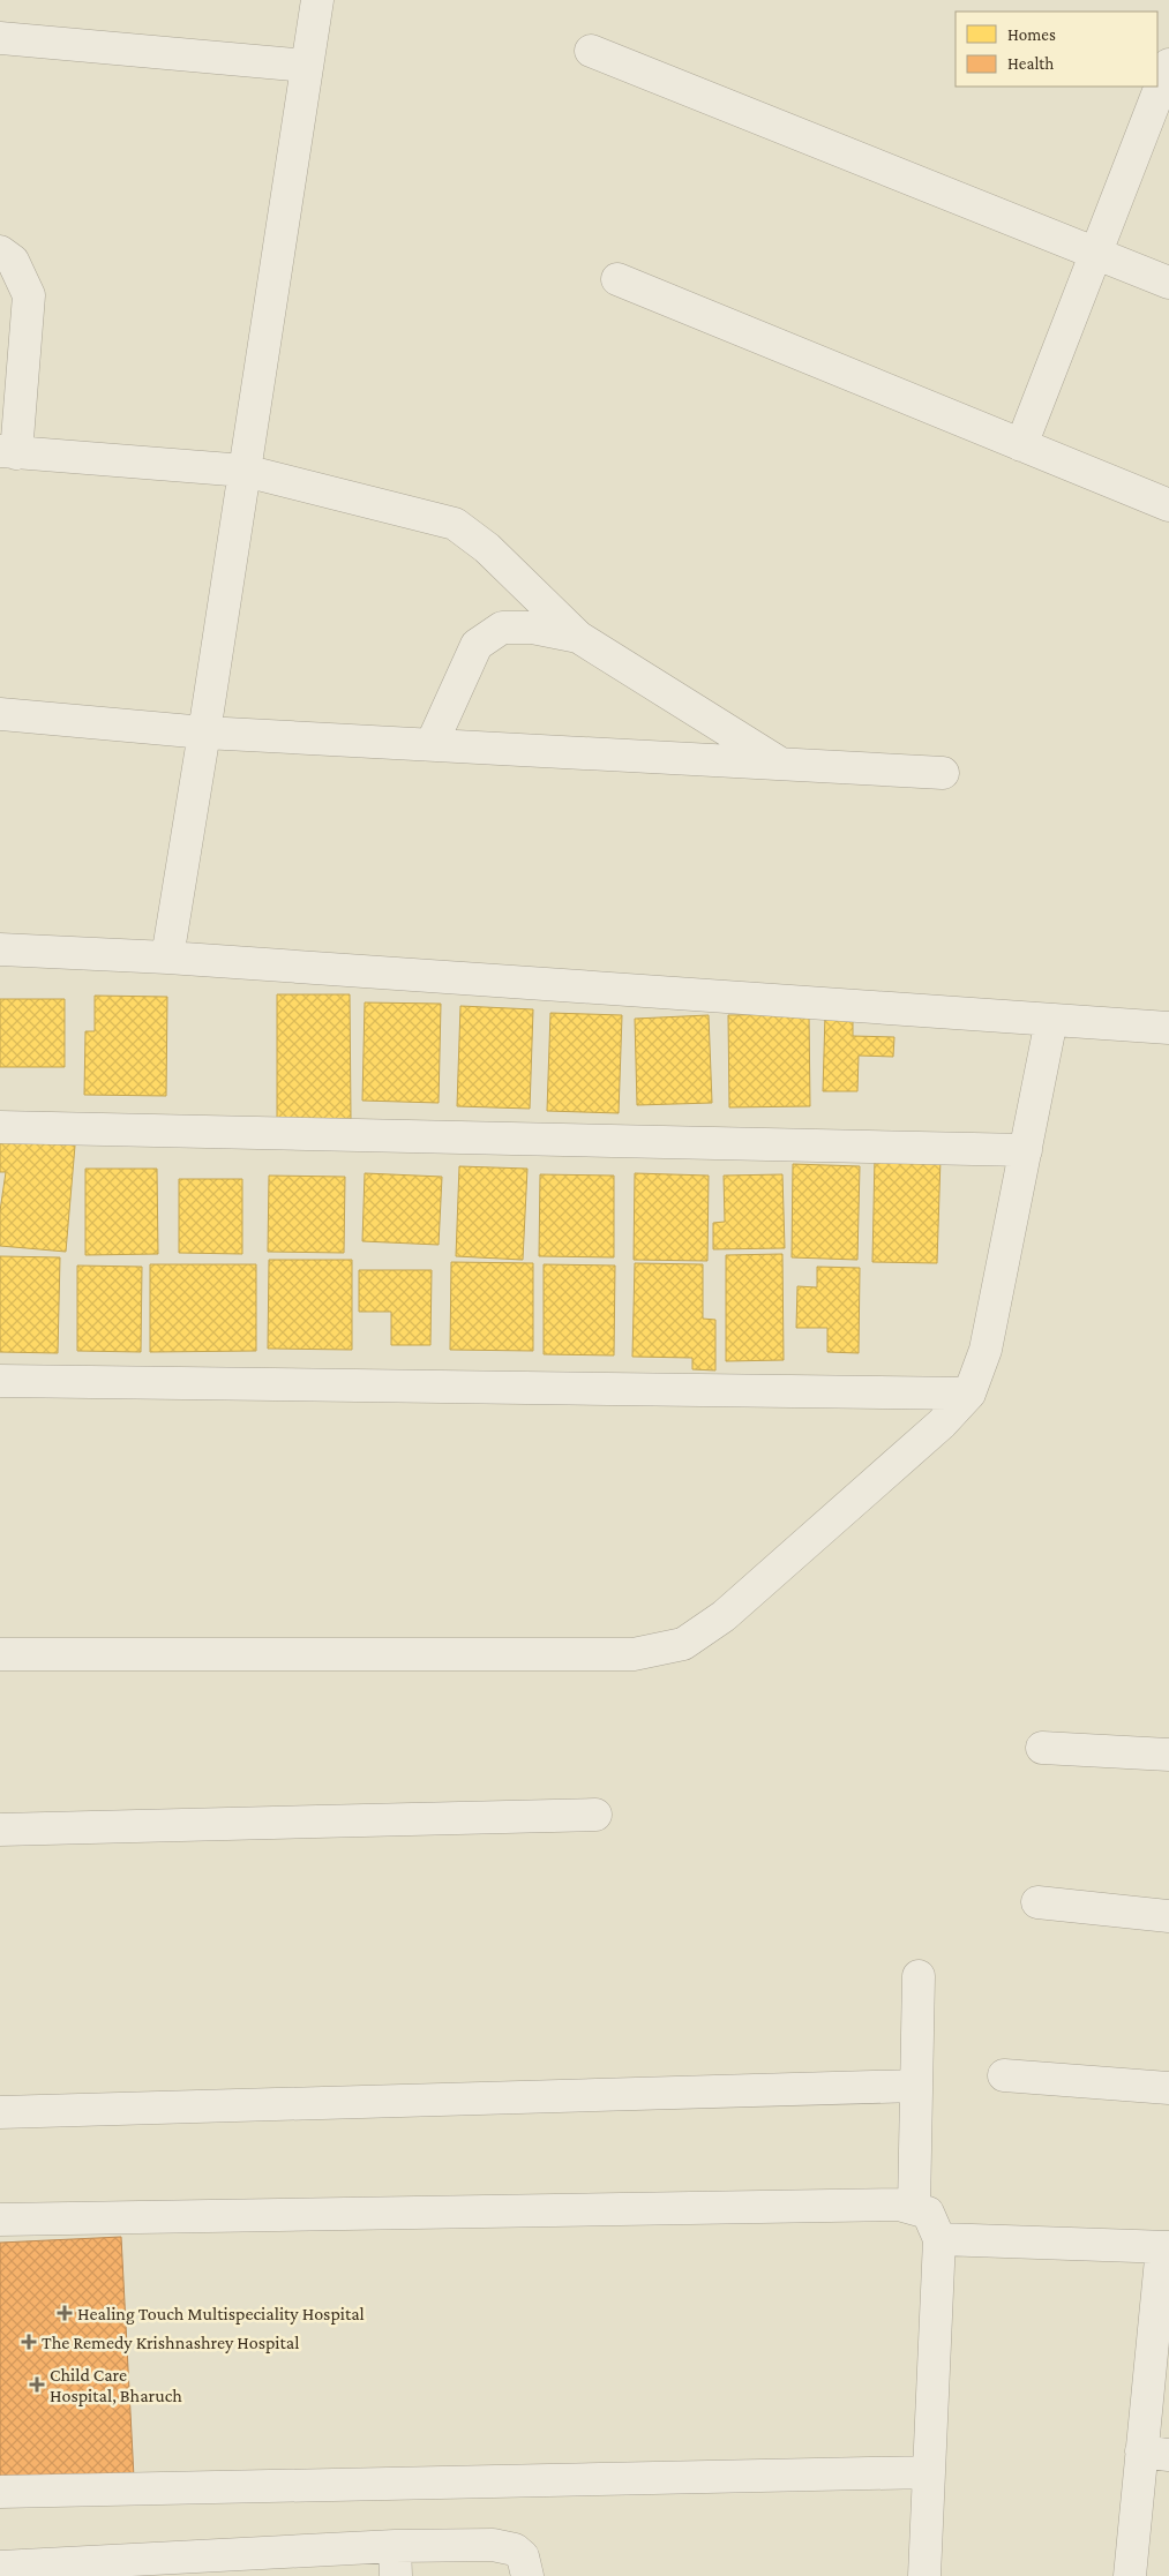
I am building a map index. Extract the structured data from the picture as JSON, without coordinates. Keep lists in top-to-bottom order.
{
  "places": {
    "health": ["Healing Touch Multispeciality Hospital", "The Remedy Krishnashrey Hospital", "Child Care Hospital, Bharuch"]
  },
  "legend": ["Homes", "Health"]
}
